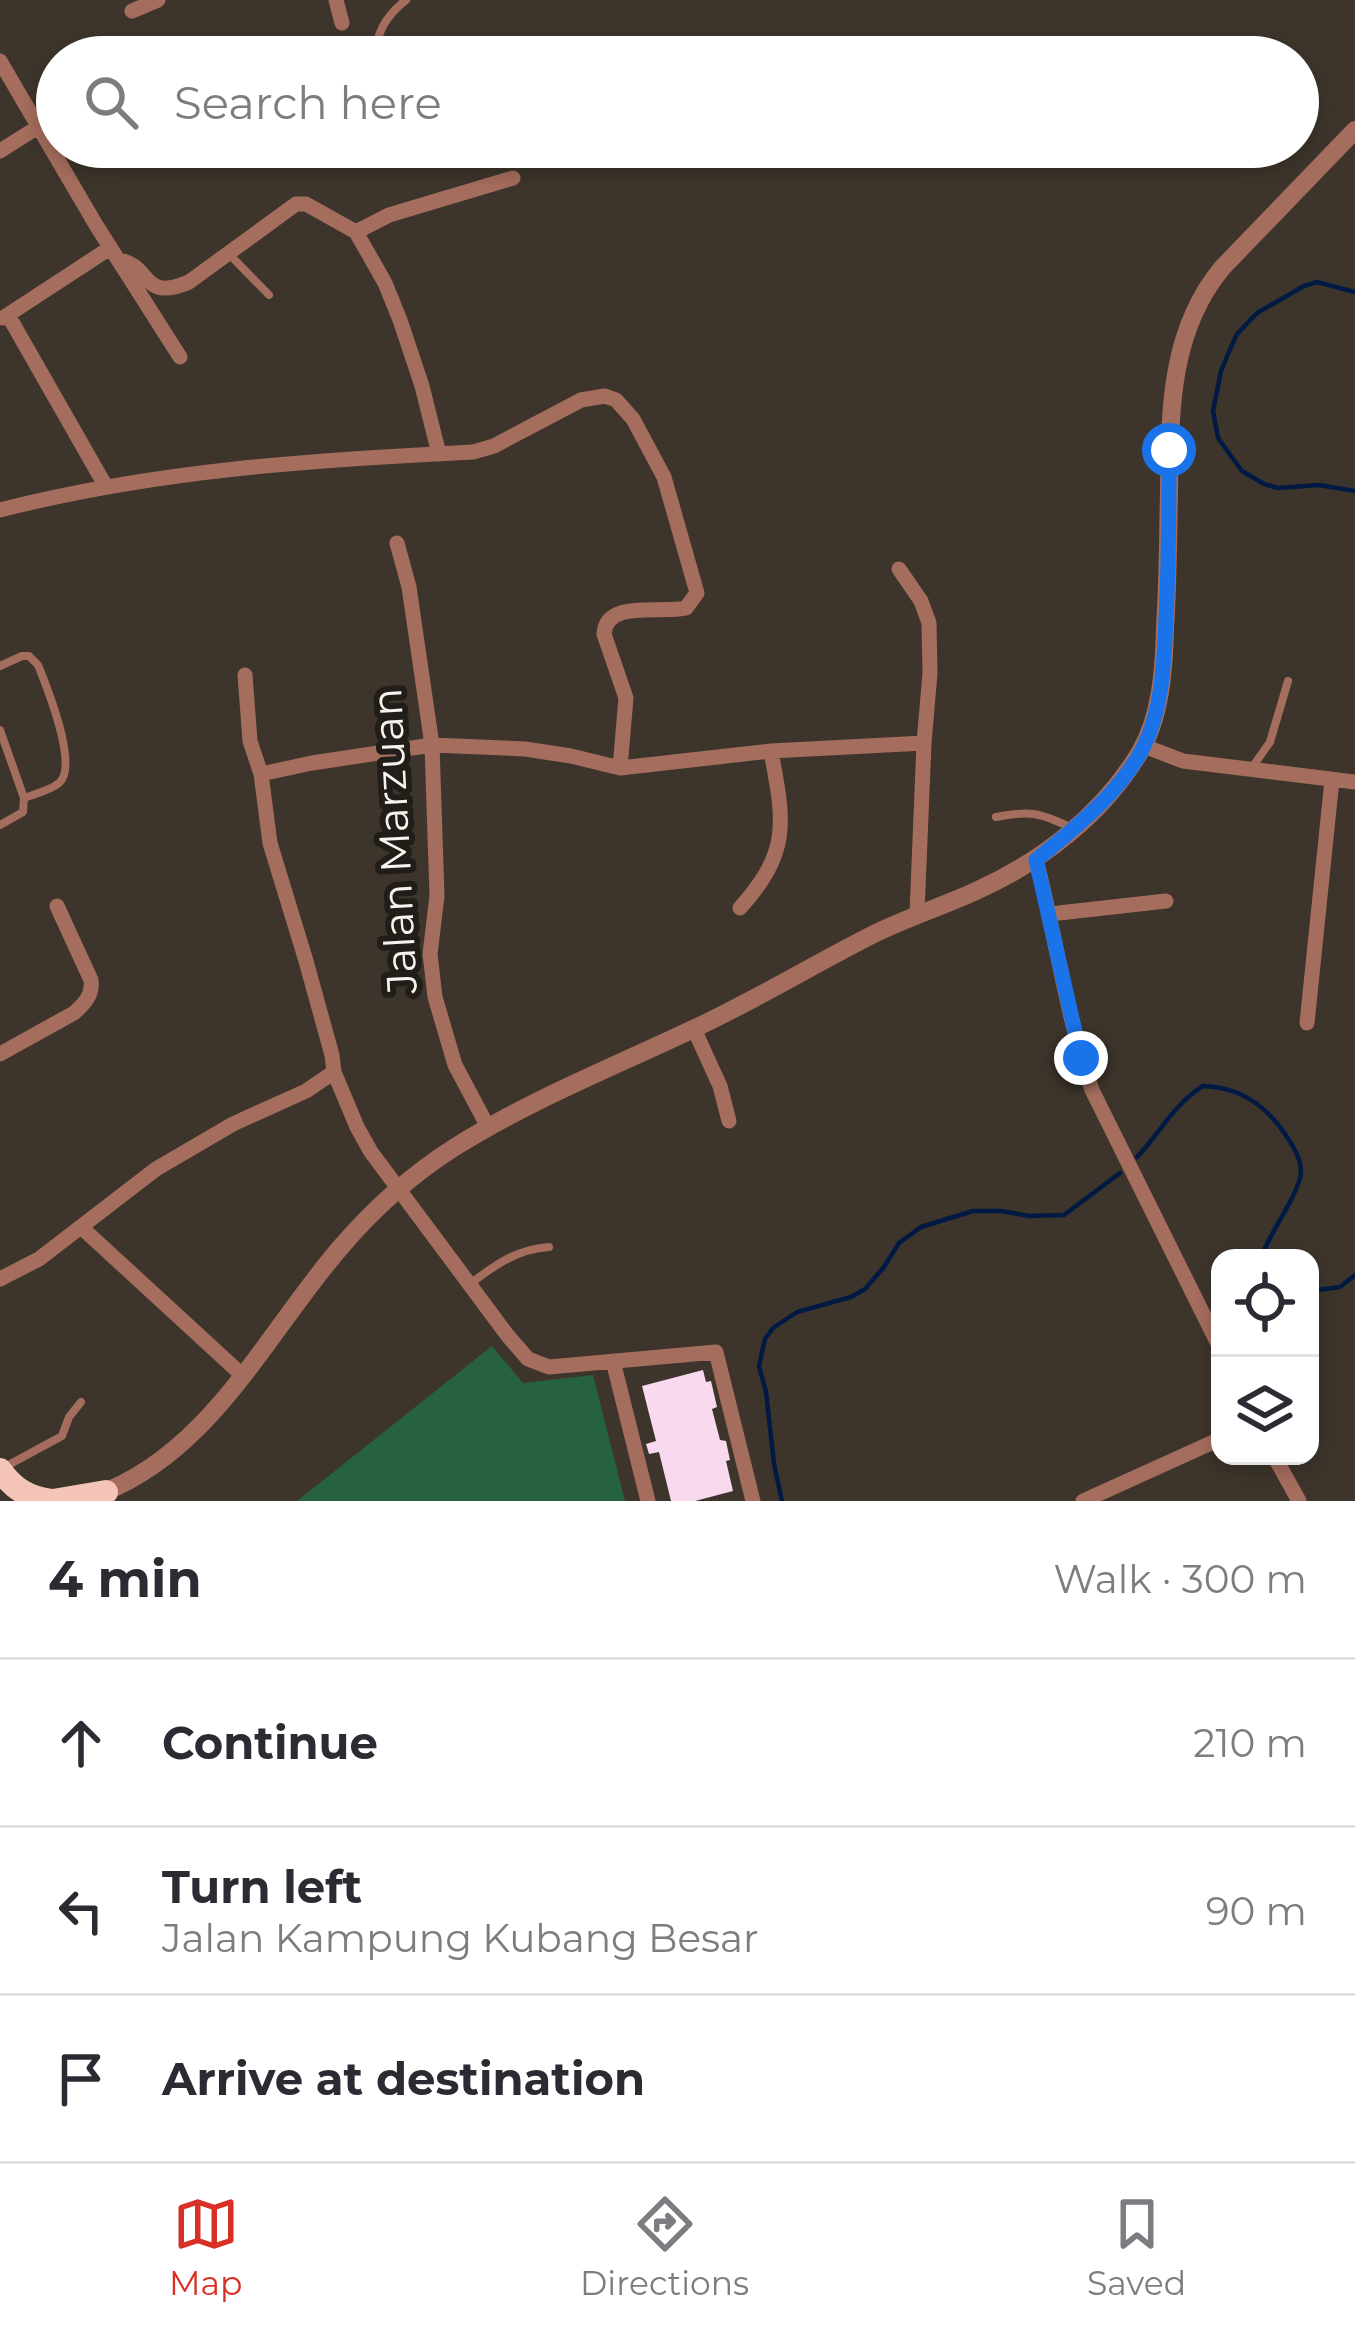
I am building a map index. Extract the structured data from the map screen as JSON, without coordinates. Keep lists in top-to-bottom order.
{
  "streets": {
    "street": ["Jalan Marzuan"]
  },
  "page": {
    "search": "Search here",
    "heading": ["4 min", "Walk · 300 m"],
    "list": [
      ["Continue", "210 m"],
      ["Turn left", "Jalan Kampung Kubang Besar", "90 m"],
      "Arrive at destination"
    ],
    "nav": ["Map", "Directions", "Saved"]
  }
}
